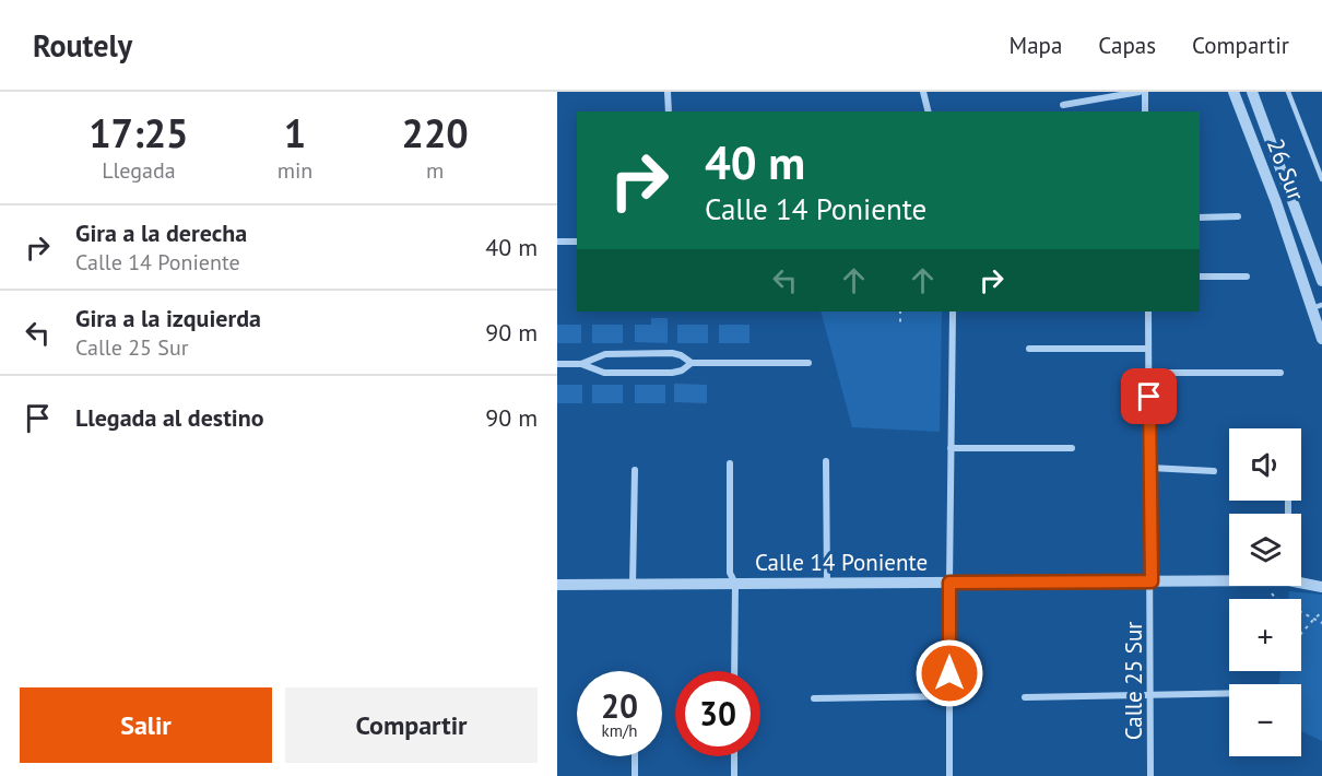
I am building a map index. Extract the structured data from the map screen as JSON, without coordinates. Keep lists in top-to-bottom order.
{
  "streets": {
    "street": ["26 Sur", "Calle 14 Poniente", "Calle 25 Sur"]
  },
  "crossings": [
    ["Calle 14 Poniente", "Calle 25 Sur"]
  ],
  "page": {
    "header": "Routely",
    "nav": ["Mapa", "Capas", "Compartir"],
    "eta": [
      "17:25",
      "Llegada",
      "1",
      "min",
      "220",
      "m"
    ],
    "turn": ["40 m", "Calle 14 Poniente"],
    "list": [
      {
        "name": "Gira a la derecha",
        "note": "Calle 14 Poniente",
        "value": "40 m"
      },
      {
        "name": "Gira a la izquierda",
        "note": "Calle 25 Sur",
        "value": "90 m"
      },
      {
        "name": "Llegada al destino",
        "value": "90 m"
      }
    ],
    "map_buttons": ["+", "−"],
    "speed": "20 km/h",
    "limit": "30",
    "buttons": ["Salir", "Compartir"]
  }
}
